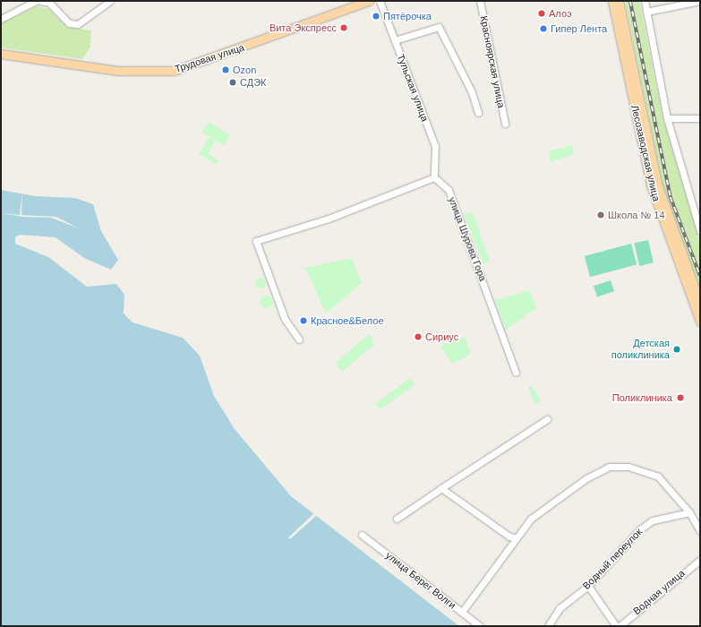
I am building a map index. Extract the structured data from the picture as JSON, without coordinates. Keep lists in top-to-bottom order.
{
  "streets": {
    "main road": ["Трудовая улица", "Лесозаводская улица"],
    "street": [
      "Красноярская улица",
      "Тульская улица",
      "улица Шурова Гора",
      "Водный переулок",
      "улица Берег Волги",
      "Водная улица"
    ]
  },
  "crossings": [
    ["Тульская улица", "улица Шурова Гора"]
  ],
  "places": [
    "Алоэ",
    "Пятёрочка",
    "Вита Экспресс",
    "Гипер Лента",
    "Ozon",
    "СДЭК",
    "Школа № 14",
    "Красное&Белое",
    "Сириус",
    "Детская поликлиника",
    "Поликлиника"
  ]
}
